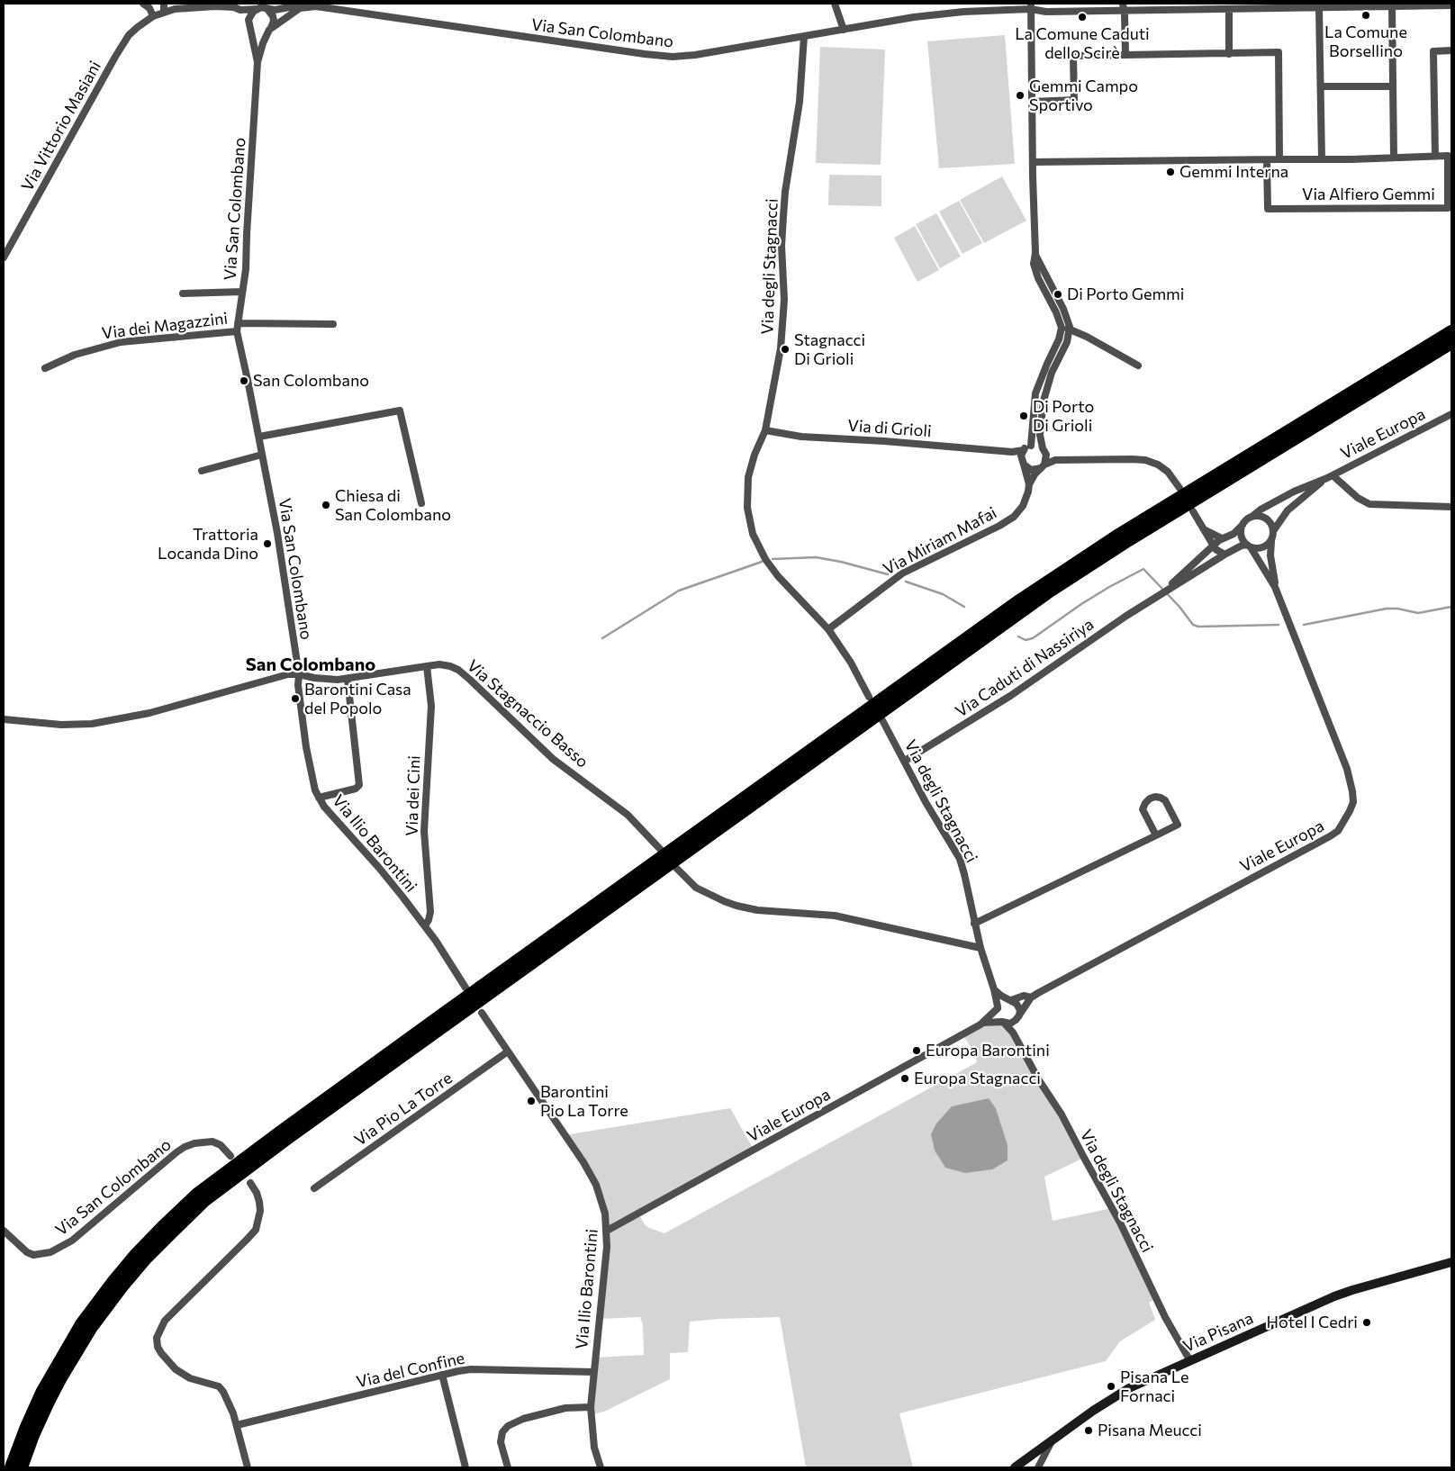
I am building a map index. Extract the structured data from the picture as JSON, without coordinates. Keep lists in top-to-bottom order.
{
  "streets": {
    "main road": ["Via Pisana"],
    "street": [
      "Via San Colombano",
      "Via Vittorio Masiani",
      "Via Alfiero Gemmi",
      "Via degli Stagnacci",
      "Via dei Magazzini",
      "Via di Grioli",
      "Viale Europa",
      "Via Miriam Mafai",
      "Via Caduti di Nassiriya",
      "Via Stagnaccio Basso",
      "Via dei Cini",
      "Via Ilio Barontini",
      "Via Pio La Torre",
      "Via del Confine"
    ]
  },
  "crossings": [
    ["Via San Colombano", "Via Vittorio Masiani"],
    ["Via San Colombano", "Via degli Stagnacci"],
    ["Via San Colombano", "Via dei Magazzini"],
    ["Via San Colombano", "Via Stagnaccio Basso"],
    ["Via San Colombano", "Via Ilio Barontini"],
    ["Via degli Stagnacci", "Via di Grioli"],
    ["Via degli Stagnacci", "Viale Europa"],
    ["Via degli Stagnacci", "Via Miriam Mafai"],
    ["Via degli Stagnacci", "Via Caduti di Nassiriya"],
    ["Via degli Stagnacci", "Via Pisana"],
    ["Via di Grioli", "Via Miriam Mafai"],
    ["Viale Europa", "Via Caduti di Nassiriya"],
    ["Viale Europa", "Via Ilio Barontini"],
    ["Via Stagnaccio Basso", "Via dei Cini"],
    ["Via Stagnaccio Basso", "Via Ilio Barontini"],
    ["Via dei Cini", "Via Ilio Barontini"],
    ["Via Ilio Barontini", "Via Pio La Torre"],
    ["Via Ilio Barontini", "Via del Confine"]
  ],
  "districts": ["San Colombano"],
  "places": [
    "La Comune Borsellino",
    "La Comune Caduti dello Scirè",
    "Gemmi Campo Sportivo",
    "Gemmi Interna",
    "Di Porto Gemmi",
    "Stagnacci Di Grioli",
    "San Colombano",
    "Di Porto Di Grioli",
    "Chiesa di San Colombano",
    "Trattoria Locanda Dino",
    "Barontini Casa del Popolo",
    "Europa Barontini",
    "Europa Stagnacci",
    "Barontini Pio La Torre",
    "Hotel I Cedri",
    "Pisana Le Fornaci",
    "Pisana Meucci"
  ]
}
